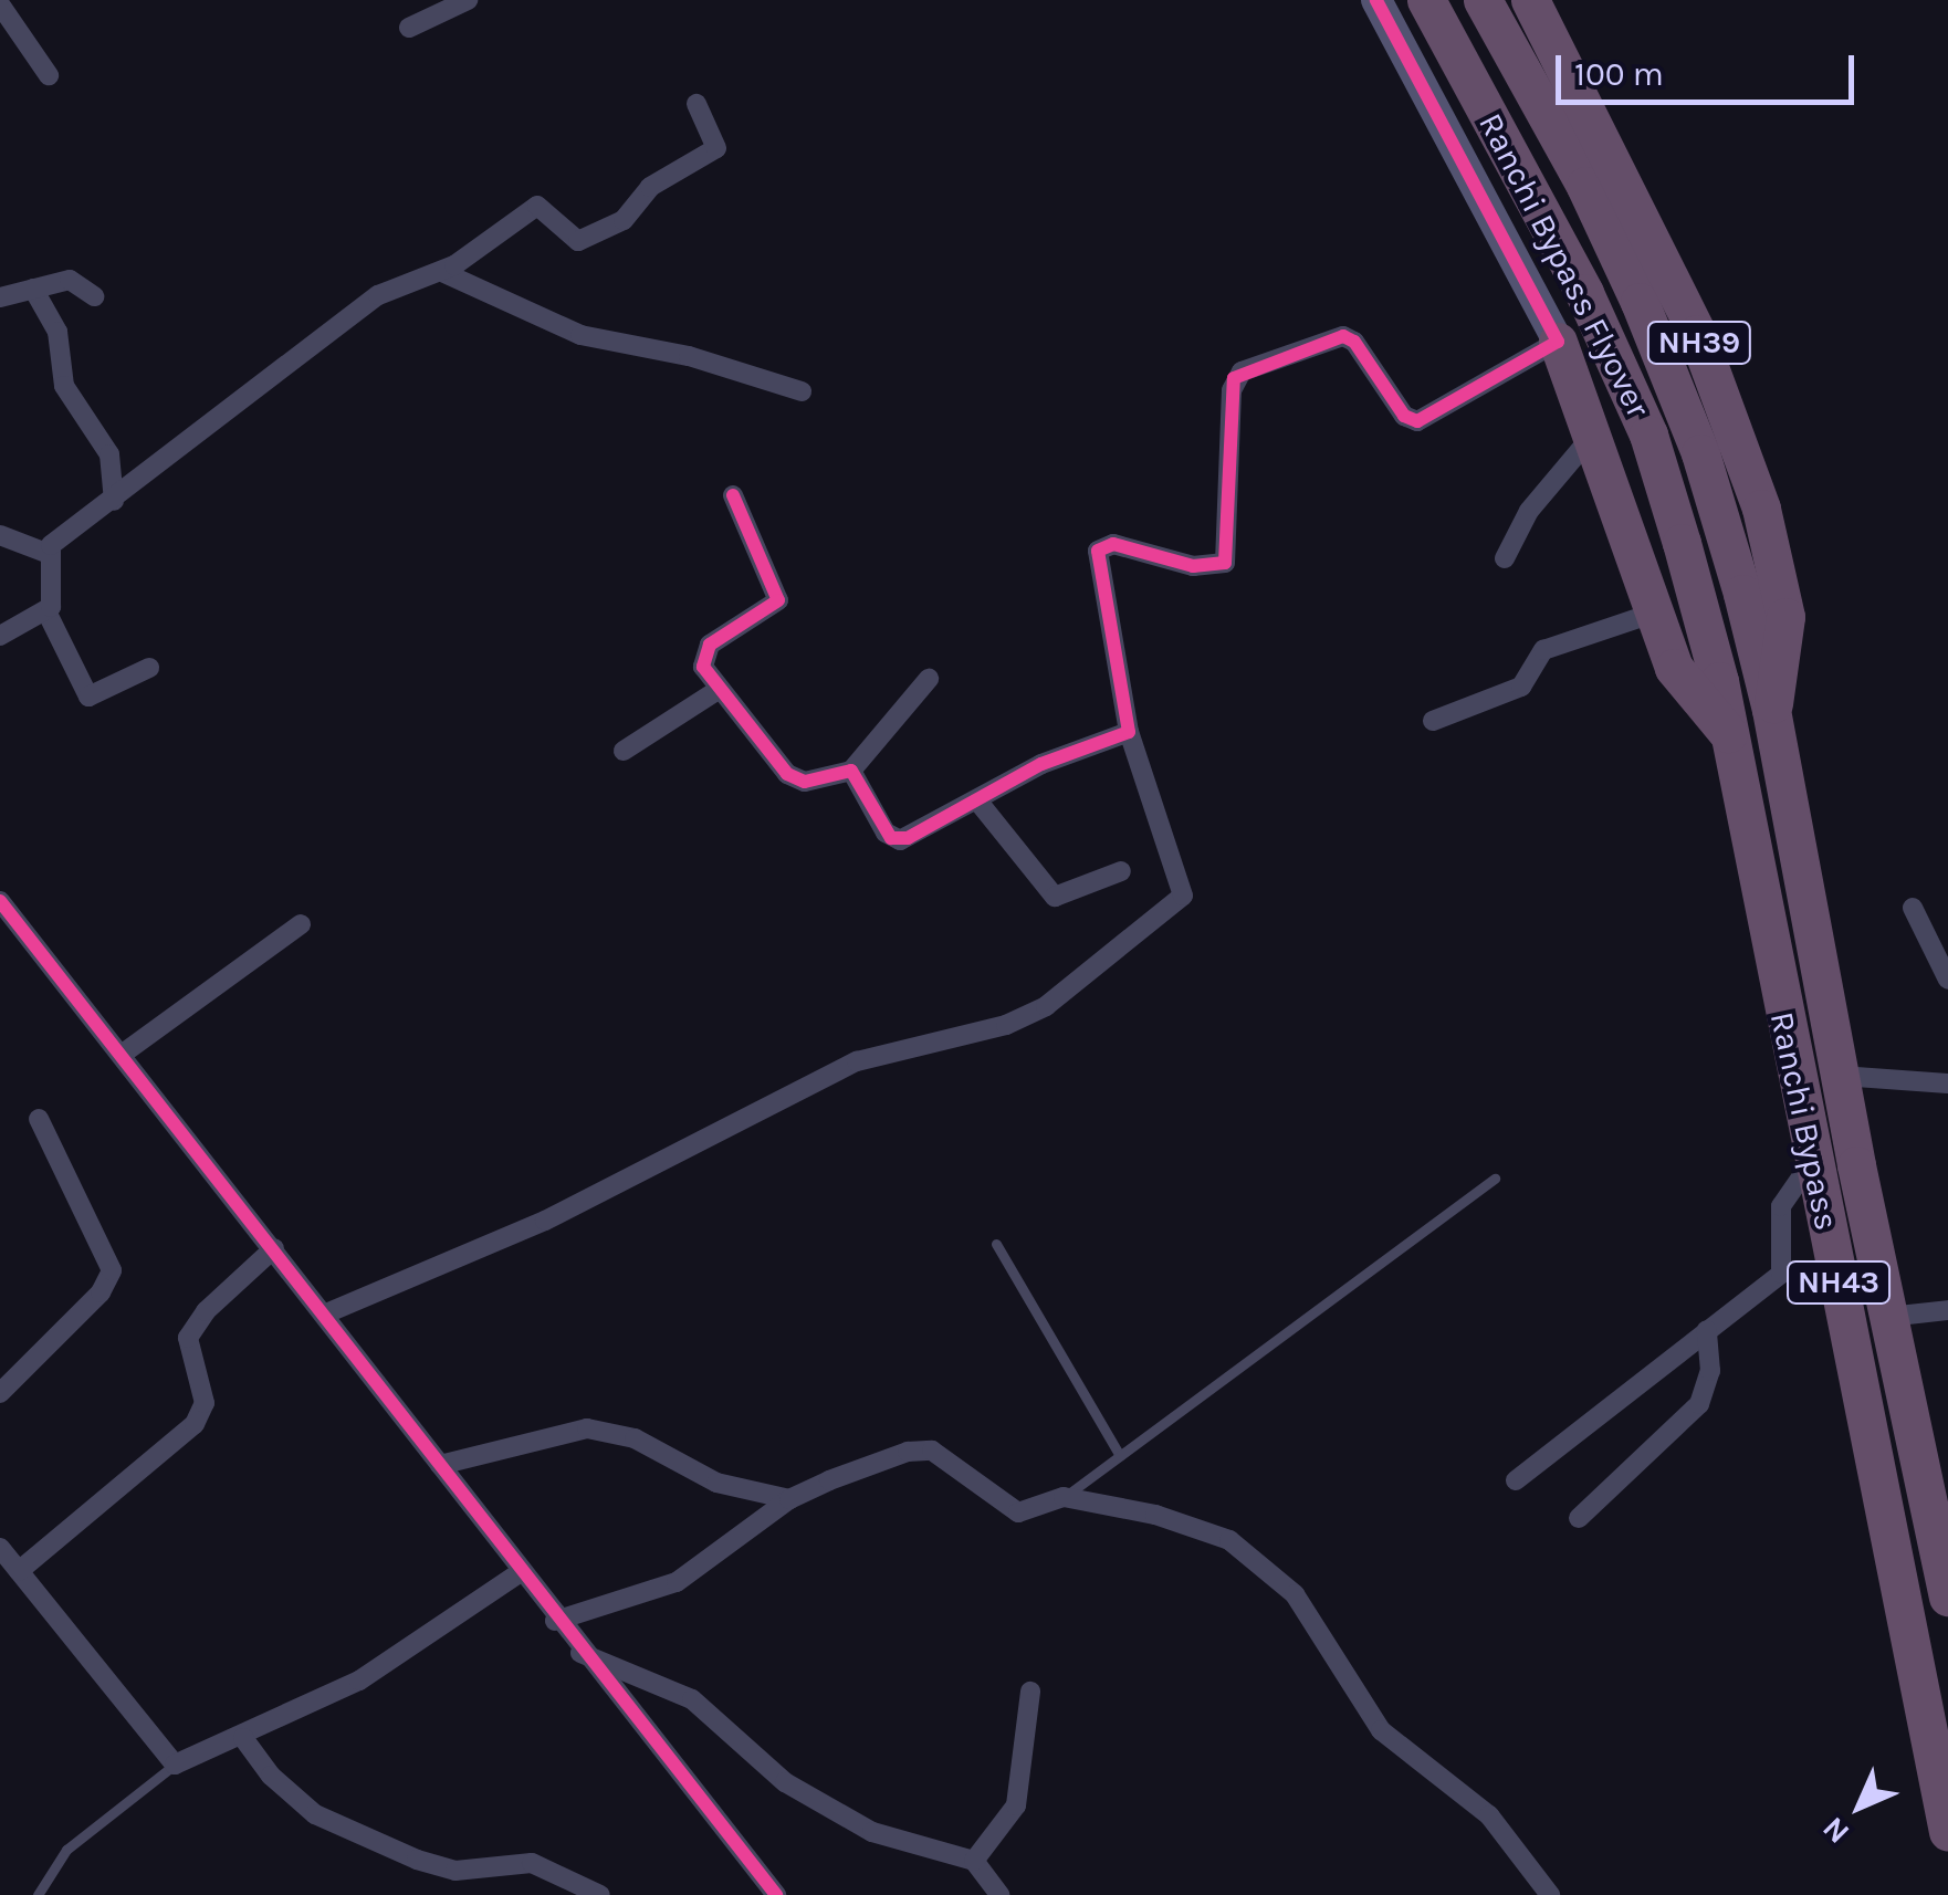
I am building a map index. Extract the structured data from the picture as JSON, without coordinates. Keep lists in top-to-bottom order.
{
  "streets": {
    "highway": [
      "Ranchi Bypass Flyover",
      "NH39",
      "Ranchi Bypass",
      "NH43"
    ]
  },
  "crossings": [
    ["Ranchi Bypass Flyover", "NH39"],
    ["Ranchi Bypass Flyover", "Ranchi Bypass"],
    ["NH39", "Ranchi Bypass"]
  ],
  "scale_bar": "100 m",
  "north": "bottom left"
}
